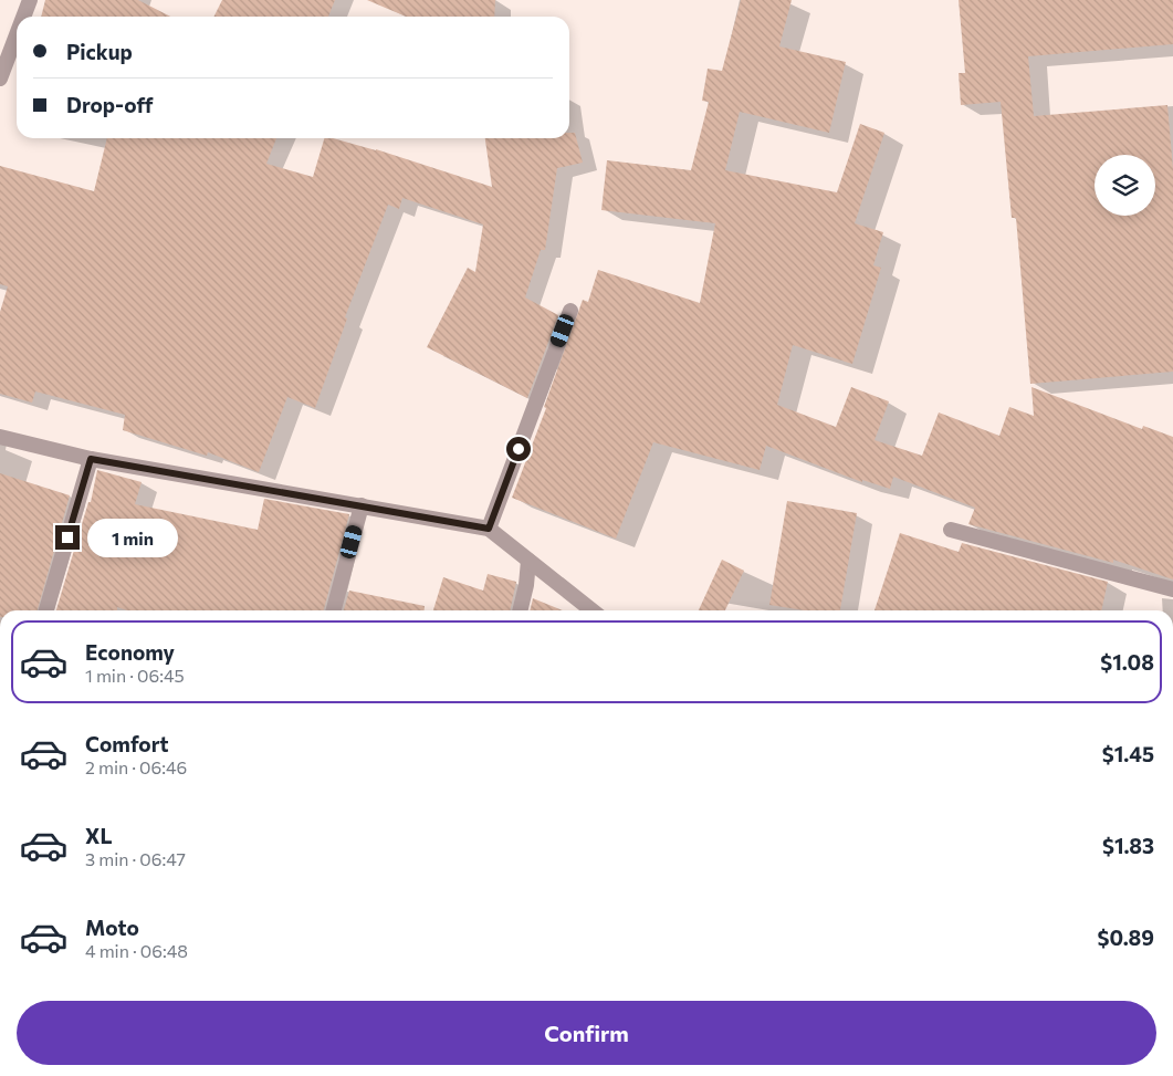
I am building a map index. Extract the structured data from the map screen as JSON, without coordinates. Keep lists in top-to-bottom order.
{
  "page": {
    "banner": ["Pickup", "Drop-off"],
    "bubble": "1 min",
    "list": [
      {
        "name": "Economy",
        "note": "1 min · 06:45",
        "value": "$1.08"
      },
      {
        "name": "Comfort",
        "note": "2 min · 06:46",
        "value": "$1.45"
      },
      {
        "name": "XL",
        "note": "3 min · 06:47",
        "value": "$1.83"
      },
      {
        "name": "Moto",
        "note": "4 min · 06:48",
        "value": "$0.89"
      }
    ],
    "buttons": "Confirm"
  }
}
